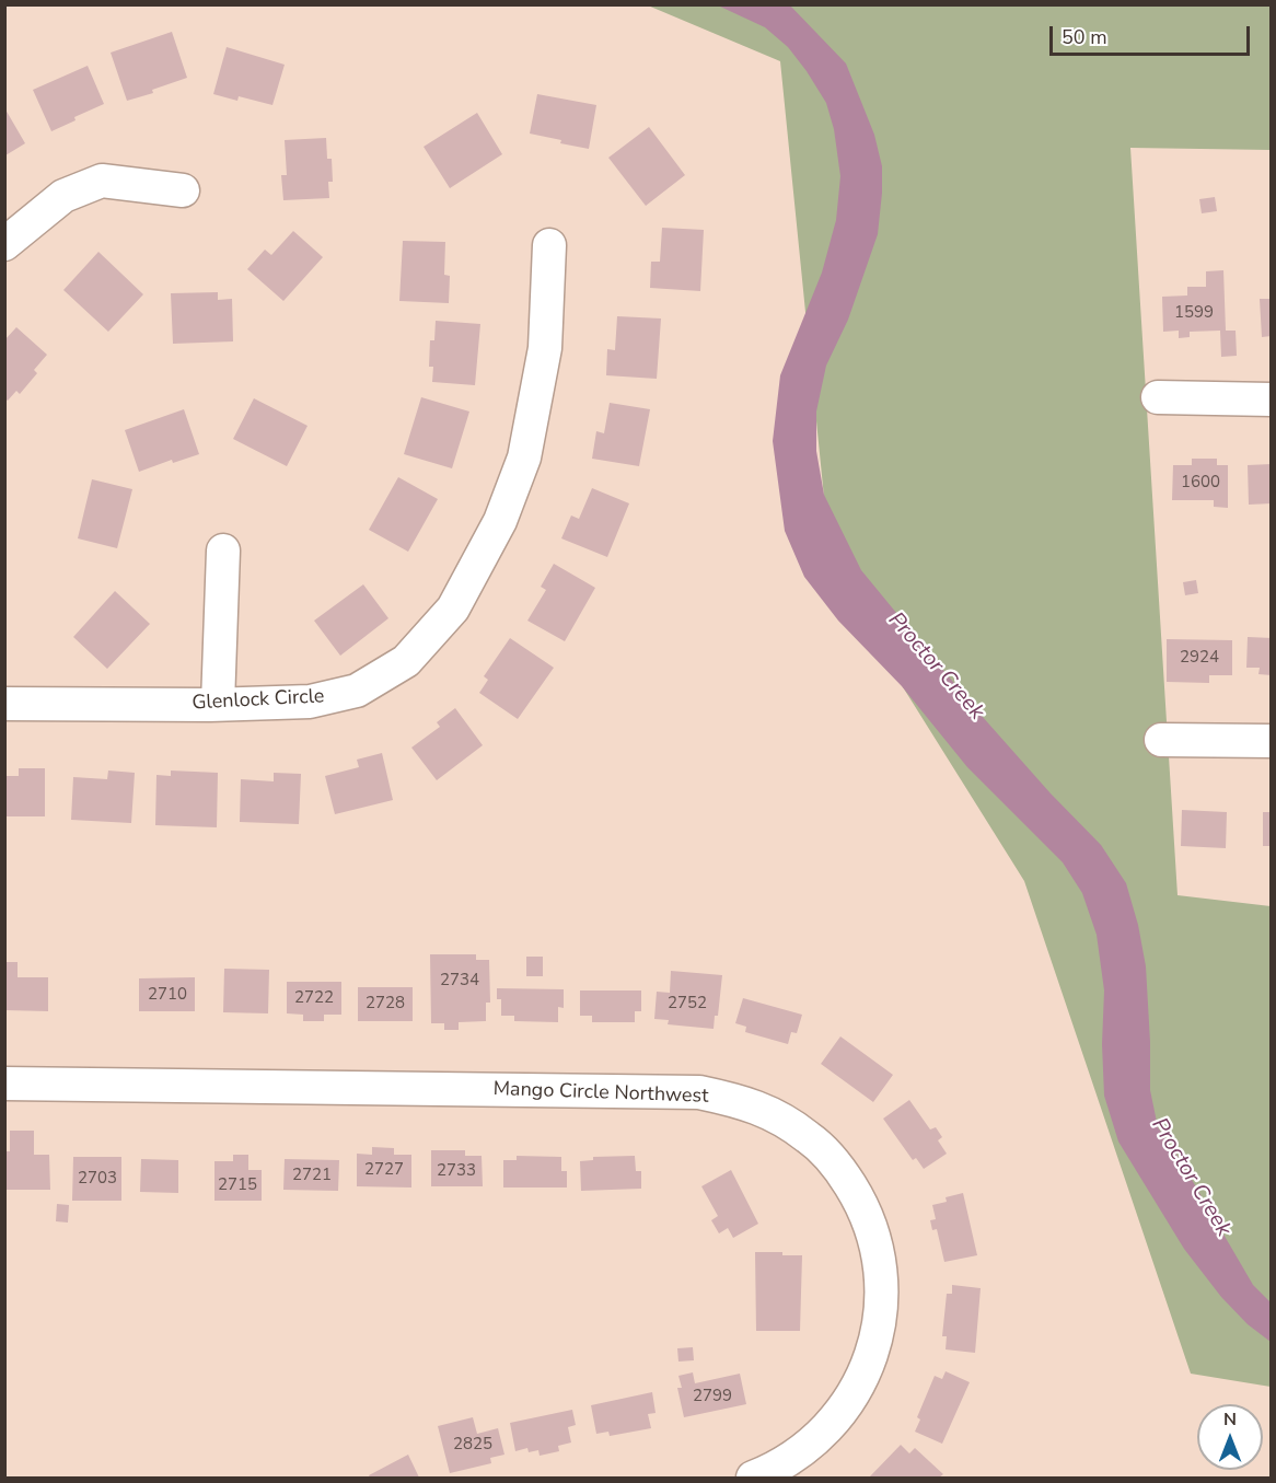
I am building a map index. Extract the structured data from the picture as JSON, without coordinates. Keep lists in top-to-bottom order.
{
  "streets": {
    "street": ["Glenlock Circle", "Mango Circle Northwest"]
  },
  "water": ["Proctor Creek"],
  "house_numbers": [
    "1599",
    "1600",
    "2924",
    "2734",
    "2710",
    "2722",
    "2728",
    "2752",
    "2727",
    "2733",
    "2721",
    "2703",
    "2715",
    "2799",
    "2825"
  ],
  "scale_bar": "50 m",
  "north": "top"
}
